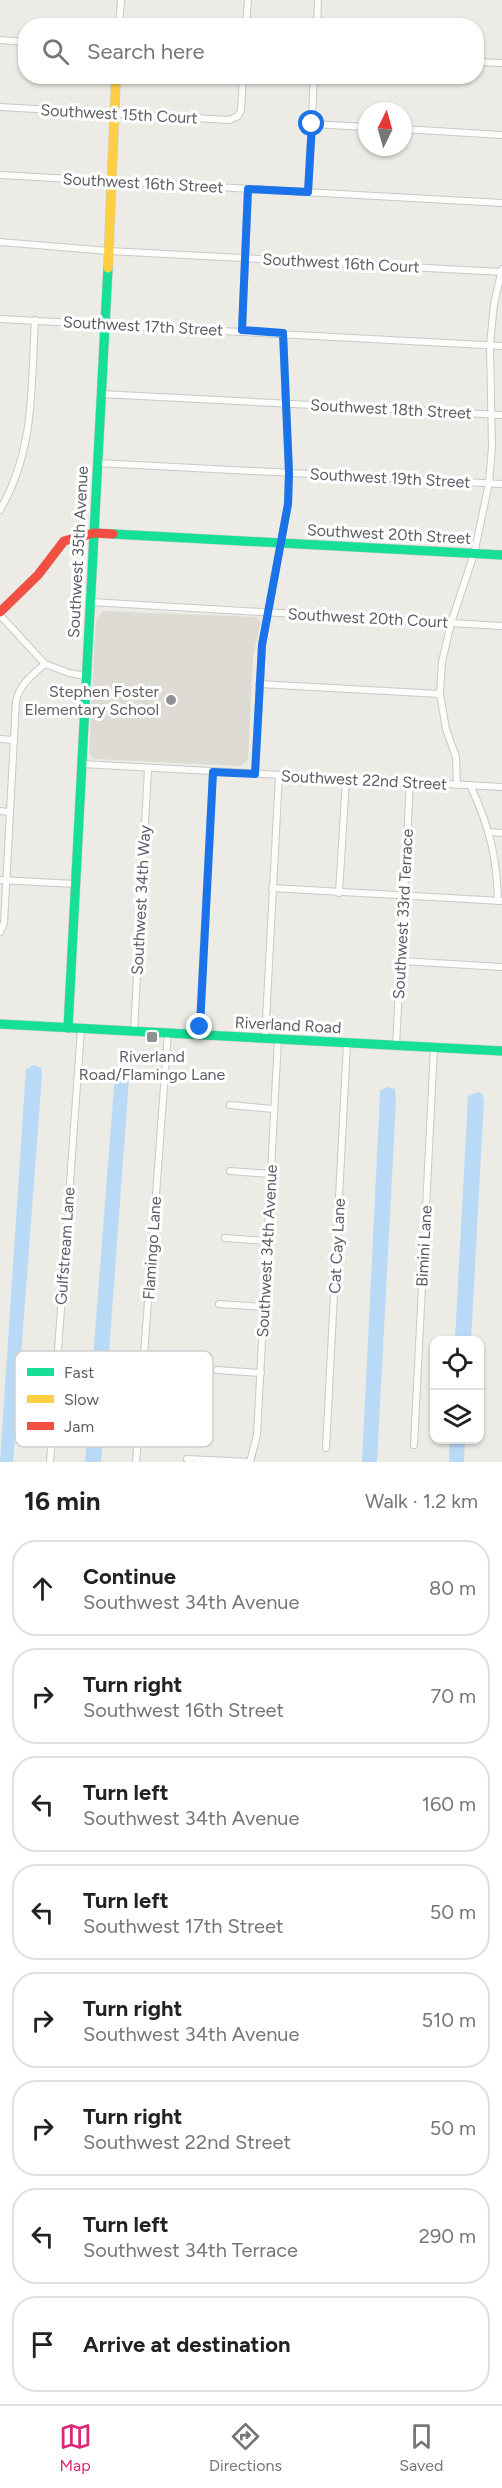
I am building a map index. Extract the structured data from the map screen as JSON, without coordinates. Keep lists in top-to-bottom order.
{
  "streets": {
    "street": [
      "Southwest 15th Court",
      "Southwest 16th Street",
      "Southwest 16th Court",
      "Southwest 17th Street",
      "Southwest 18th Street",
      "Southwest 19th Street",
      "Southwest 20th Street",
      "Southwest 35th Avenue",
      "Southwest 20th Court",
      "Southwest 22nd Street",
      "Southwest 34th Way",
      "Southwest 33rd Terrace",
      "Riverland Road",
      "Gulfstream Lane",
      "Cat Cay Lane",
      "Bimini Lane",
      "Flamingo Lane",
      "Southwest 34th Avenue"
    ]
  },
  "crossings": [
    ["Southwest 15th Court", "Southwest 35th Avenue"],
    ["Southwest 16th Street", "Southwest 35th Avenue"],
    ["Southwest 16th Court", "Southwest 35th Avenue"],
    ["Southwest 17th Street", "Southwest 35th Avenue"],
    ["Southwest 18th Street", "Southwest 35th Avenue"],
    ["Southwest 19th Street", "Southwest 35th Avenue"],
    ["Southwest 20th Street", "Southwest 35th Avenue"],
    ["Southwest 35th Avenue", "Southwest 20th Court"],
    ["Southwest 35th Avenue", "Southwest 22nd Street"],
    ["Southwest 35th Avenue", "Riverland Road"],
    ["Southwest 22nd Street", "Southwest 34th Way"],
    ["Southwest 22nd Street", "Southwest 33rd Terrace"],
    ["Southwest 34th Way", "Riverland Road"],
    ["Southwest 33rd Terrace", "Riverland Road"],
    ["Riverland Road", "Gulfstream Lane"],
    ["Riverland Road", "Cat Cay Lane"],
    ["Riverland Road", "Bimini Lane"],
    ["Riverland Road", "Flamingo Lane"],
    ["Riverland Road", "Southwest 34th Avenue"]
  ],
  "places": {
    "other": ["Stephen Foster Elementary School"],
    "transit": ["Riverland Road/Flamingo Lane"]
  },
  "legend": ["Fast", "Slow", "Jam"],
  "north": "top",
  "page": {
    "search": "Search here",
    "heading": ["16 min", "Walk · 1.2 km"],
    "list": [
      ["Continue", "Southwest 34th Avenue", "80 m"],
      ["Turn right", "Southwest 16th Street", "70 m"],
      ["Turn left", "Southwest 34th Avenue", "160 m"],
      ["Turn left", "Southwest 17th Street", "50 m"],
      ["Turn right", "Southwest 34th Avenue", "510 m"],
      ["Turn right", "Southwest 22nd Street", "50 m"],
      ["Turn left", "Southwest 34th Terrace", "290 m"],
      "Arrive at destination"
    ],
    "nav": ["Map", "Directions", "Saved"]
  }
}
